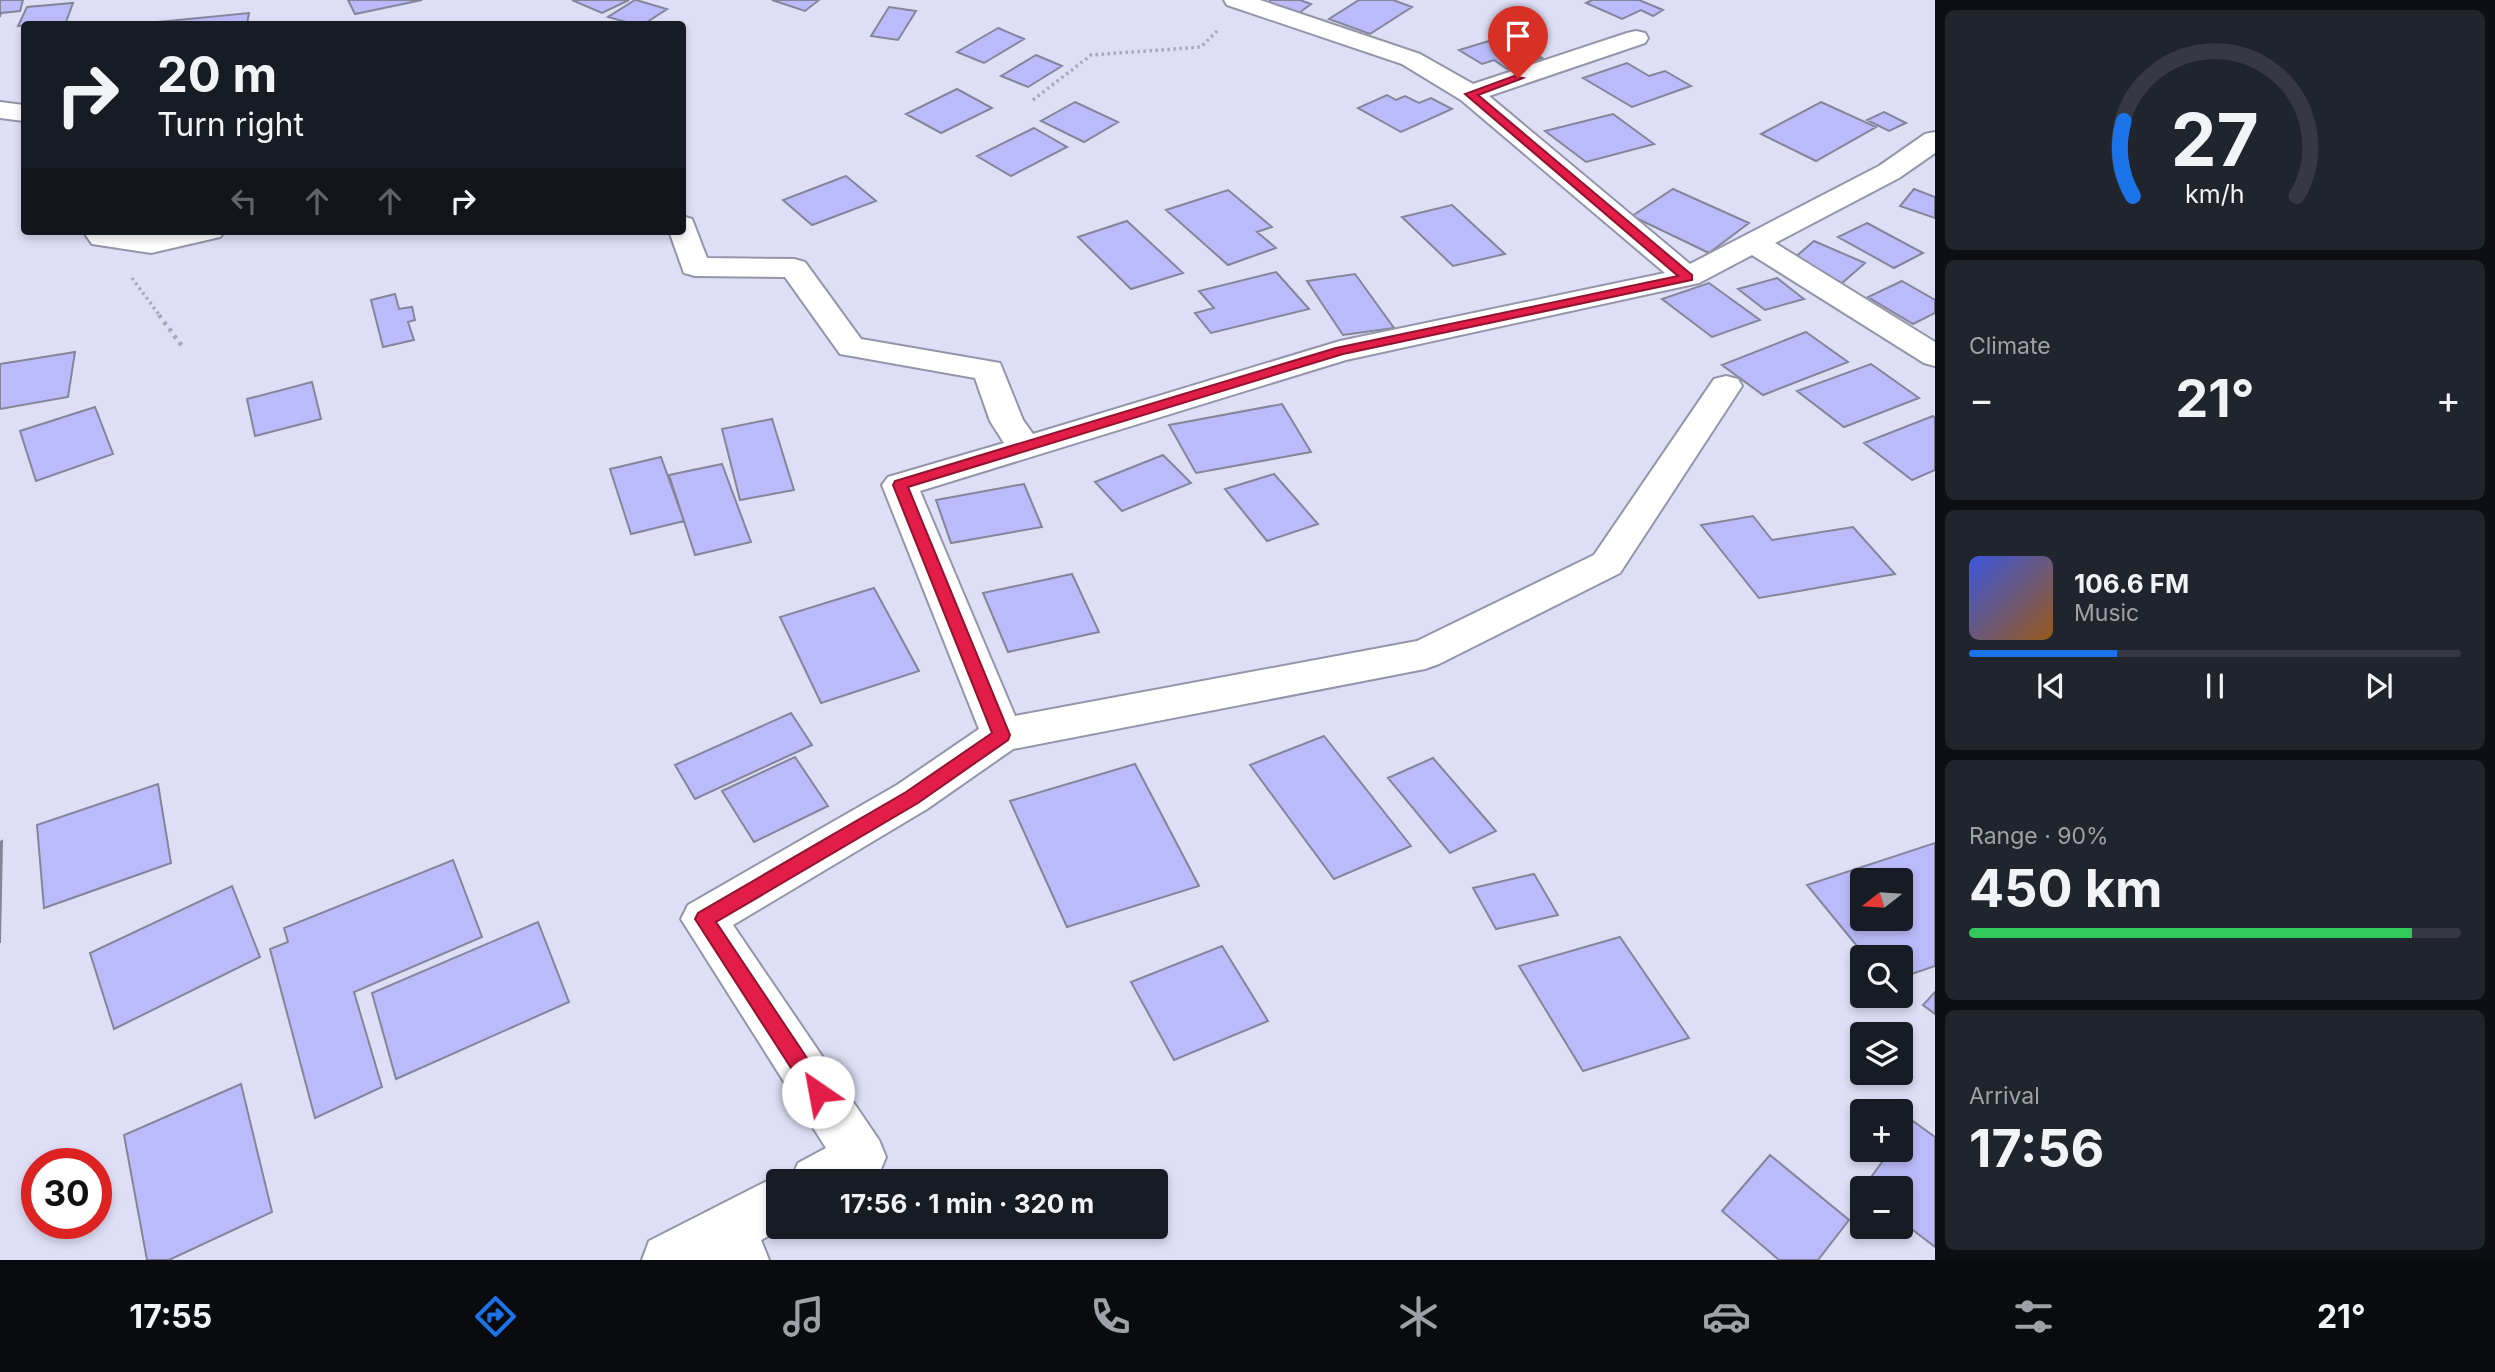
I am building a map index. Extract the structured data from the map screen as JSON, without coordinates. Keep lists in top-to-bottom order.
{
  "north": "left",
  "page": {
    "turn": ["20 m", "Turn right"],
    "tile": [
      "Climate",
      ["Range · 90%", "450 km"],
      ["Arrival", "17:56"]
    ],
    "heat": ["−", "21°", "+"],
    "song": ["106.6 FM", "Music"],
    "map_buttons": ["+", "−"],
    "limit": "30",
    "trip": "17:56 · 1 min · 320 m",
    "tabs": ["17:55", "21°"],
    "gauge": ["27", "km/h"]
  }
}
